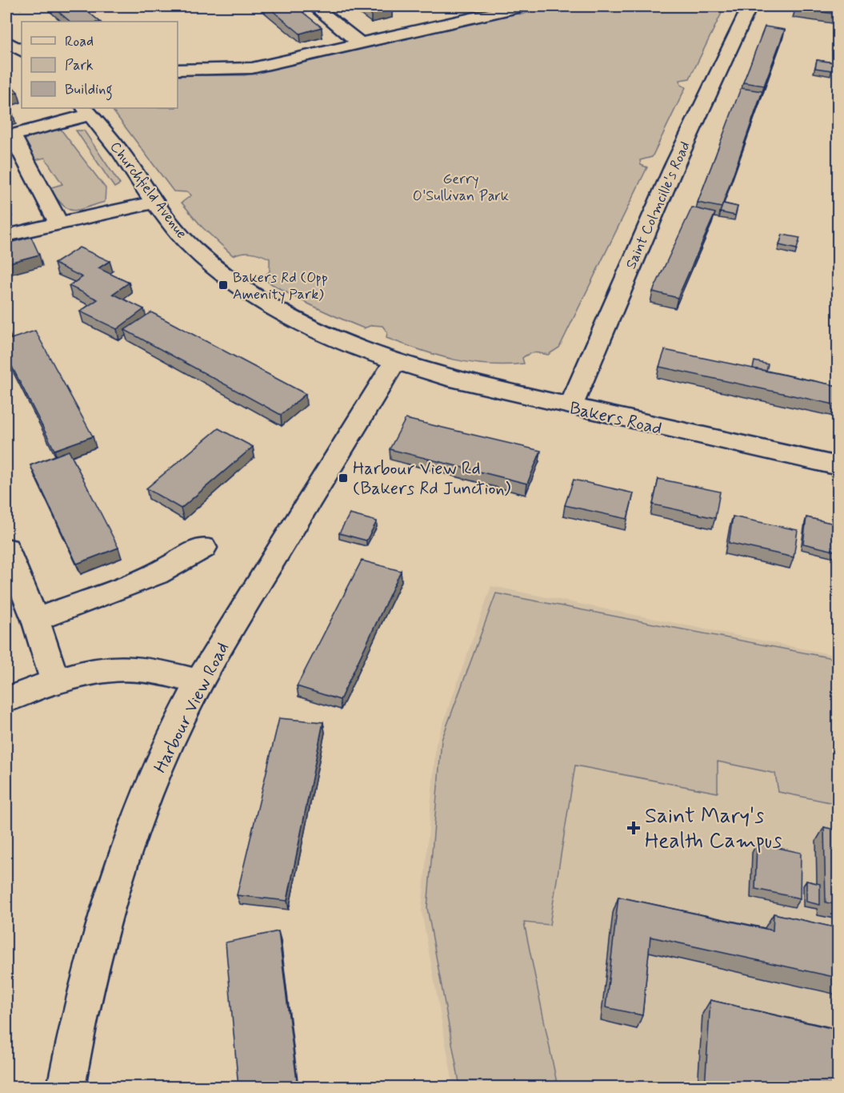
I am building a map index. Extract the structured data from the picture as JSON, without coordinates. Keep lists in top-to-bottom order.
{
  "streets": {
    "street": [
      "Churchfield Avenue",
      "Saint Colmcille's Road",
      "Bakers Road",
      "Harbour View Road"
    ]
  },
  "crossings": [
    ["Churchfield Avenue", "Bakers Road"],
    ["Churchfield Avenue", "Harbour View Road"],
    ["Saint Colmcille's Road", "Bakers Road"],
    ["Bakers Road", "Harbour View Road"]
  ],
  "parks": ["Gerry O'Sullivan Park"],
  "places": {
    "transit": ["Bakers Rd (Opp Amenity Park)", "Harbour View Rd (Bakers Rd Junction)"],
    "health": ["Saint Mary's Health Campus"]
  },
  "legend": ["Road", "Park", "Building"]
}
